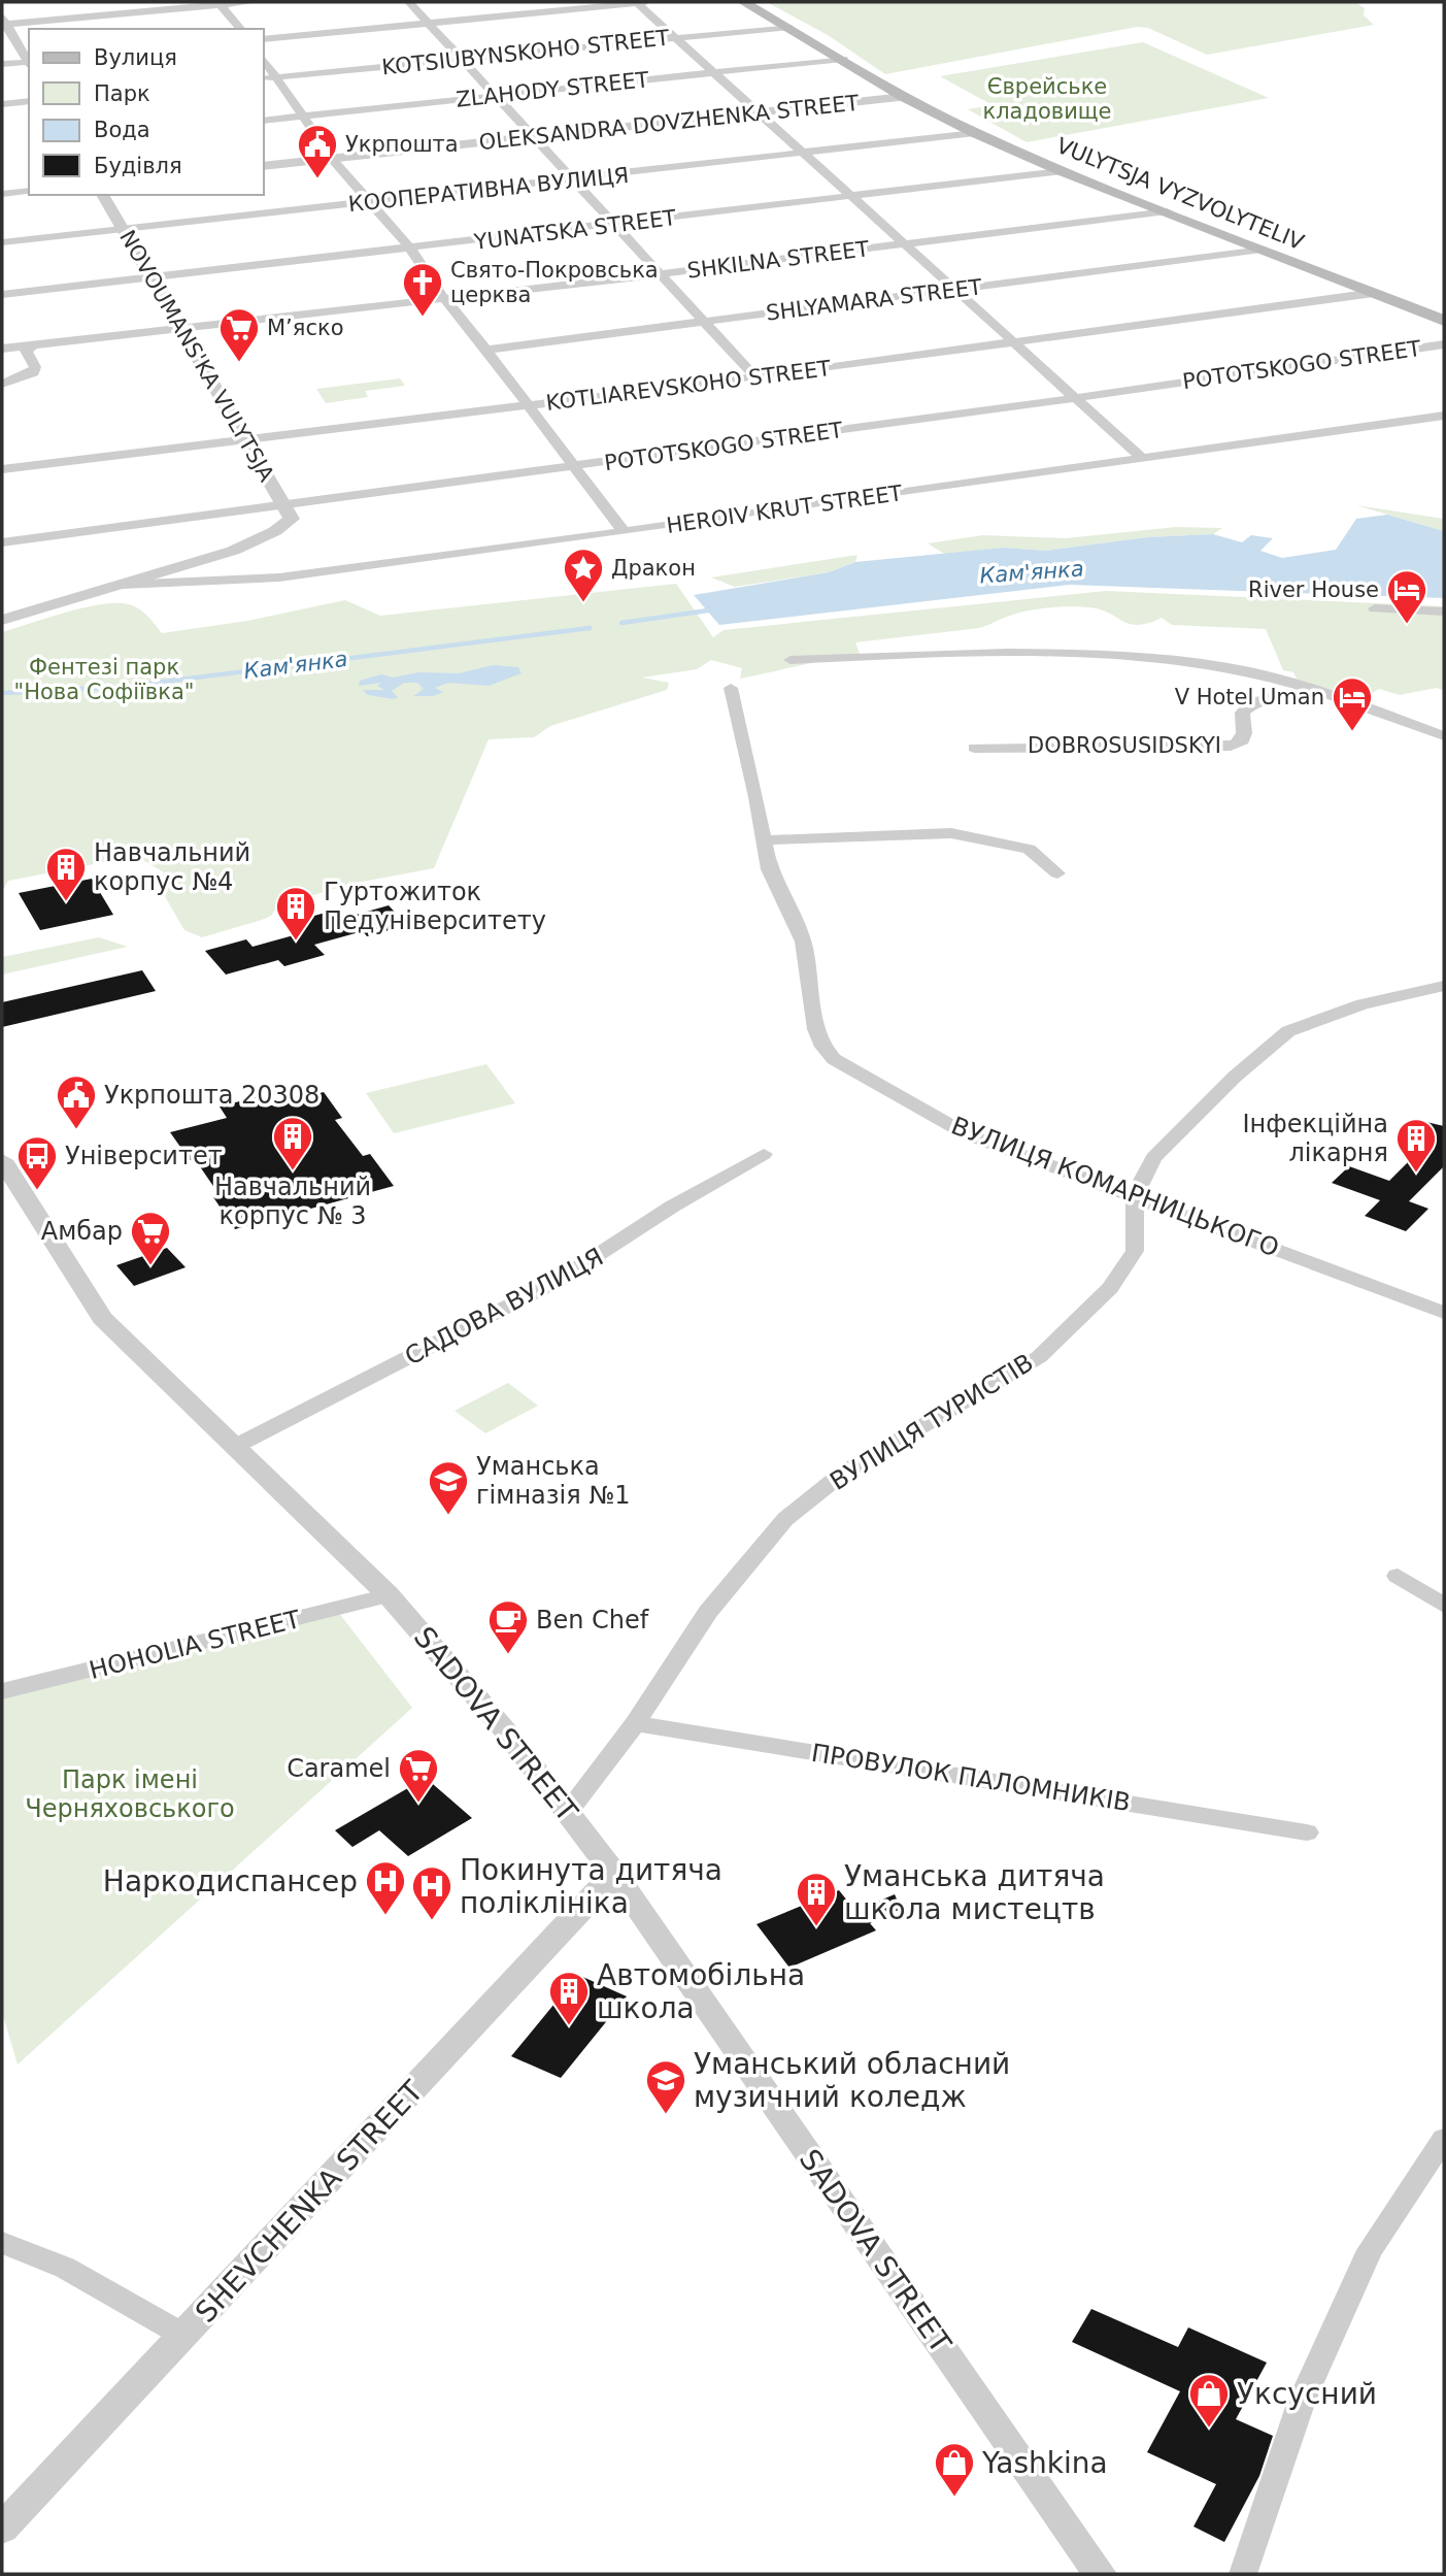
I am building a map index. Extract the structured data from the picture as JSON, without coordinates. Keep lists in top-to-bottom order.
{
  "streets": {
    "main road": ["VULYTSJA VYZVOLYTELIV"],
    "street": [
      "KOTSIUBYNSKOHO STREET",
      "ZLAHODY STREET",
      "OLEKSANDRA DOVZHENKA STREET",
      "КООПЕРАТИВНА ВУЛИЦЯ",
      "YUNATSKA STREET",
      "SHKILNA STREET",
      "SHLYAMARA STREET",
      "NOVOUMANS'KA VULYTSJA",
      "POTOTSKOGO STREET",
      "KOTLIAREVSKOHO STREET",
      "HEROIV KRUT STREET",
      "DOBROSUSIDSKYI",
      "ВУЛИЦЯ КОМАРНИЦЬКОГО",
      "САДОВА ВУЛИЦЯ",
      "ВУЛИЦЯ ТУРИСТІВ",
      "HOHOLIA STREET",
      "SADOVA STREET",
      "ПРОВУЛОК ПАЛОМНИКІВ",
      "SHEVCHENKA STREET"
    ]
  },
  "crossings": [
    ["KOTSIUBYNSKOHO STREET", "VULYTSJA VYZVOLYTELIV"],
    ["ZLAHODY STREET", "VULYTSJA VYZVOLYTELIV"],
    ["OLEKSANDRA DOVZHENKA STREET", "VULYTSJA VYZVOLYTELIV"],
    ["КООПЕРАТИВНА ВУЛИЦЯ", "VULYTSJA VYZVOLYTELIV"],
    ["КООПЕРАТИВНА ВУЛИЦЯ", "NOVOUMANS'KA VULYTSJA"],
    ["VULYTSJA VYZVOLYTELIV", "YUNATSKA STREET"],
    ["VULYTSJA VYZVOLYTELIV", "SHKILNA STREET"],
    ["VULYTSJA VYZVOLYTELIV", "SHLYAMARA STREET"],
    ["VULYTSJA VYZVOLYTELIV", "KOTLIAREVSKOHO STREET"],
    ["YUNATSKA STREET", "NOVOUMANS'KA VULYTSJA"],
    ["SHKILNA STREET", "NOVOUMANS'KA VULYTSJA"],
    ["NOVOUMANS'KA VULYTSJA", "POTOTSKOGO STREET"],
    ["NOVOUMANS'KA VULYTSJA", "KOTLIAREVSKOHO STREET"],
    ["ВУЛИЦЯ КОМАРНИЦЬКОГО", "ВУЛИЦЯ ТУРИСТІВ"],
    ["САДОВА ВУЛИЦЯ", "SADOVA STREET"],
    ["ВУЛИЦЯ ТУРИСТІВ", "SADOVA STREET"],
    ["ВУЛИЦЯ ТУРИСТІВ", "ПРОВУЛОК ПАЛОМНИКІВ"],
    ["HOHOLIA STREET", "SADOVA STREET"],
    ["SADOVA STREET", "SHEVCHENKA STREET"]
  ],
  "water": ["Кам'янка"],
  "parks": ["Єврейське кладовище", "Фентезі парк \"Нова Софіївка\"", "Парк імені Черняховського"],
  "places": {
    "public building": ["Укрпошта", "Укрпошта 20308"],
    "church": ["Свято-Покровська церква"],
    "supermarket": ["Мʼяско", "Амбар", "Caramel"],
    "place": ["Дракон"],
    "hotel": ["River House", "V Hotel Uman"],
    "building": [
      "Навчальний корпус №4",
      "Гуртожиток Педуніверситету",
      "Навчальний корпус № 3",
      "Інфекційна лікарня",
      "Уманська дитяча школа мистецтв",
      "Автомобільна школа"
    ],
    "bus stop": ["Університет"],
    "school or university": ["Уманська гімназія №1", "Уманський обласний музичний коледж"],
    "cafe": ["Ben Chef"],
    "hospital": ["Наркодиспансер", "Покинута дитяча поліклініка"],
    "shop": ["Уксусний", "Yashkina"]
  },
  "legend": [
    "Вулиця",
    "Парк",
    "Вода",
    "Будівля"
  ]
}
